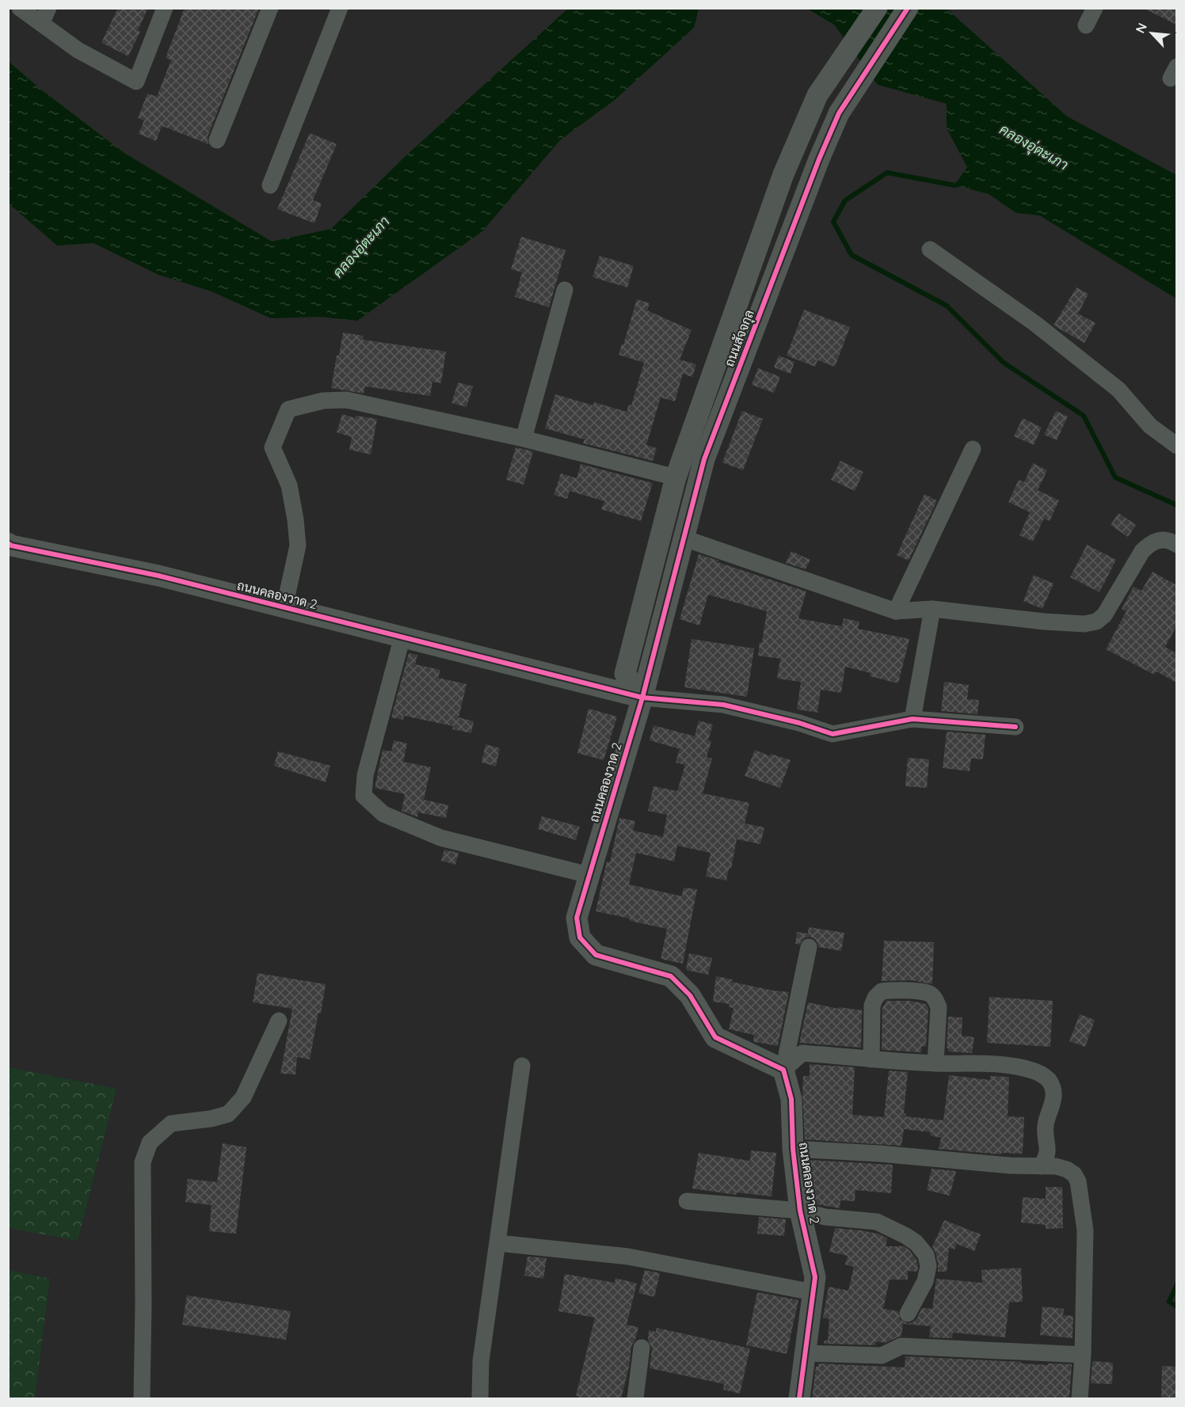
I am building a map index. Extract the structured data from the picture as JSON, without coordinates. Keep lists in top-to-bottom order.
{
  "streets": {
    "street": ["ถนนสัจจกุล", "ถนนคลองวาด 2"]
  },
  "crossings": [
    ["ถนนสัจจกุล", "ถนนคลองวาด 2"]
  ],
  "water": ["คลองอุ่ตะเภา"],
  "north": "top left"
}
